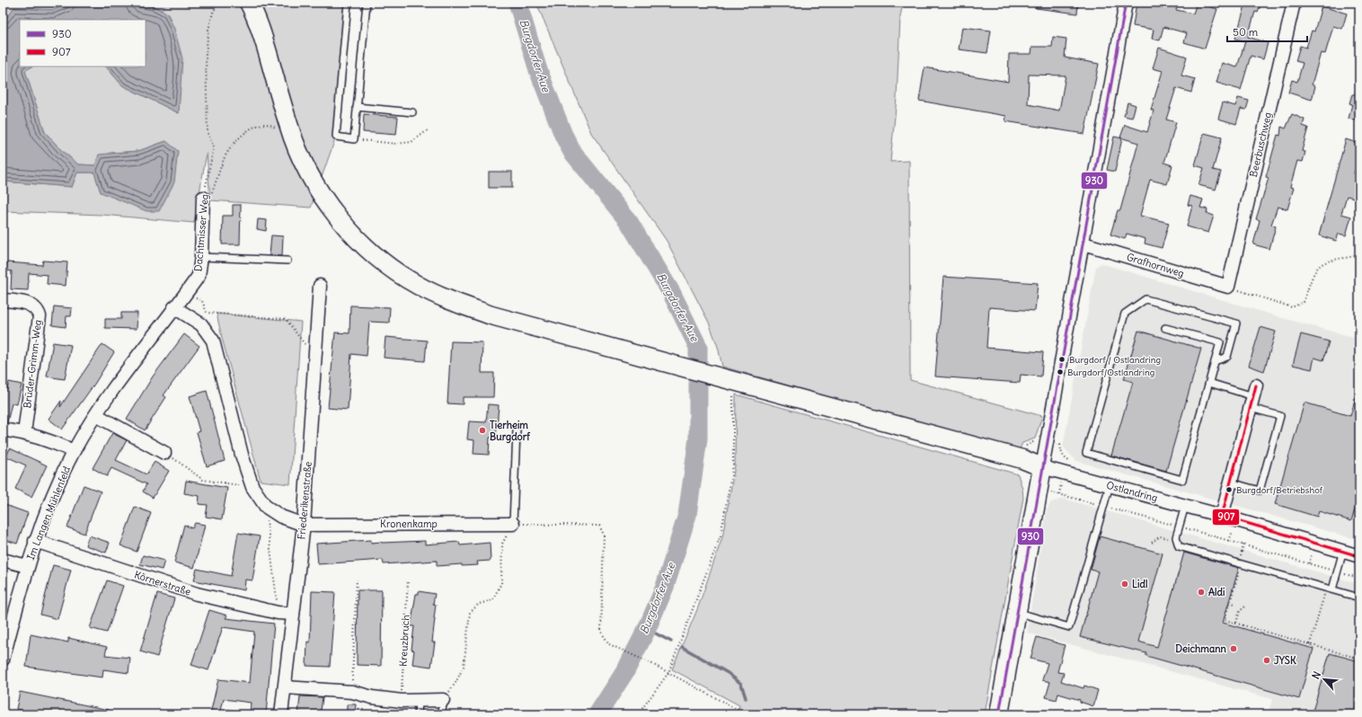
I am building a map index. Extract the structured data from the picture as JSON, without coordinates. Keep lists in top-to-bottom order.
{
  "streets": {
    "street": [
      "Beerbuschweg",
      "Dachtmisser Weg",
      "Grafhornweg",
      "Brüder-Grimm-Weg",
      "Ostlandring",
      "Friederikenstraße",
      "Im Langen Mühlenfeld",
      "Kronenkamp",
      "Körnerstraße"
    ],
    "path": ["Kreuzbruch"]
  },
  "crossings": [
    ["Beerbuschweg", "Grafhornweg"],
    ["Dachtmisser Weg", "Im Langen Mühlenfeld"],
    ["Friederikenstraße", "Kronenkamp"],
    ["Friederikenstraße", "Körnerstraße"],
    ["Im Langen Mühlenfeld", "Körnerstraße"]
  ],
  "water": ["Burgdorfer Aue"],
  "places": [
    "Burgdorf / Ostlandring",
    "Burgdorf/Ostlandring",
    "Tierheim Burgdorf",
    "Burgdorf/Betriebshof",
    "Lidl",
    "Aldi",
    "Deichmann",
    "JYSK"
  ],
  "lines": ["transit line 930", "transit line 907"],
  "legend": ["930", "907"],
  "scale_bar": "50 m",
  "north": "top left"
}
